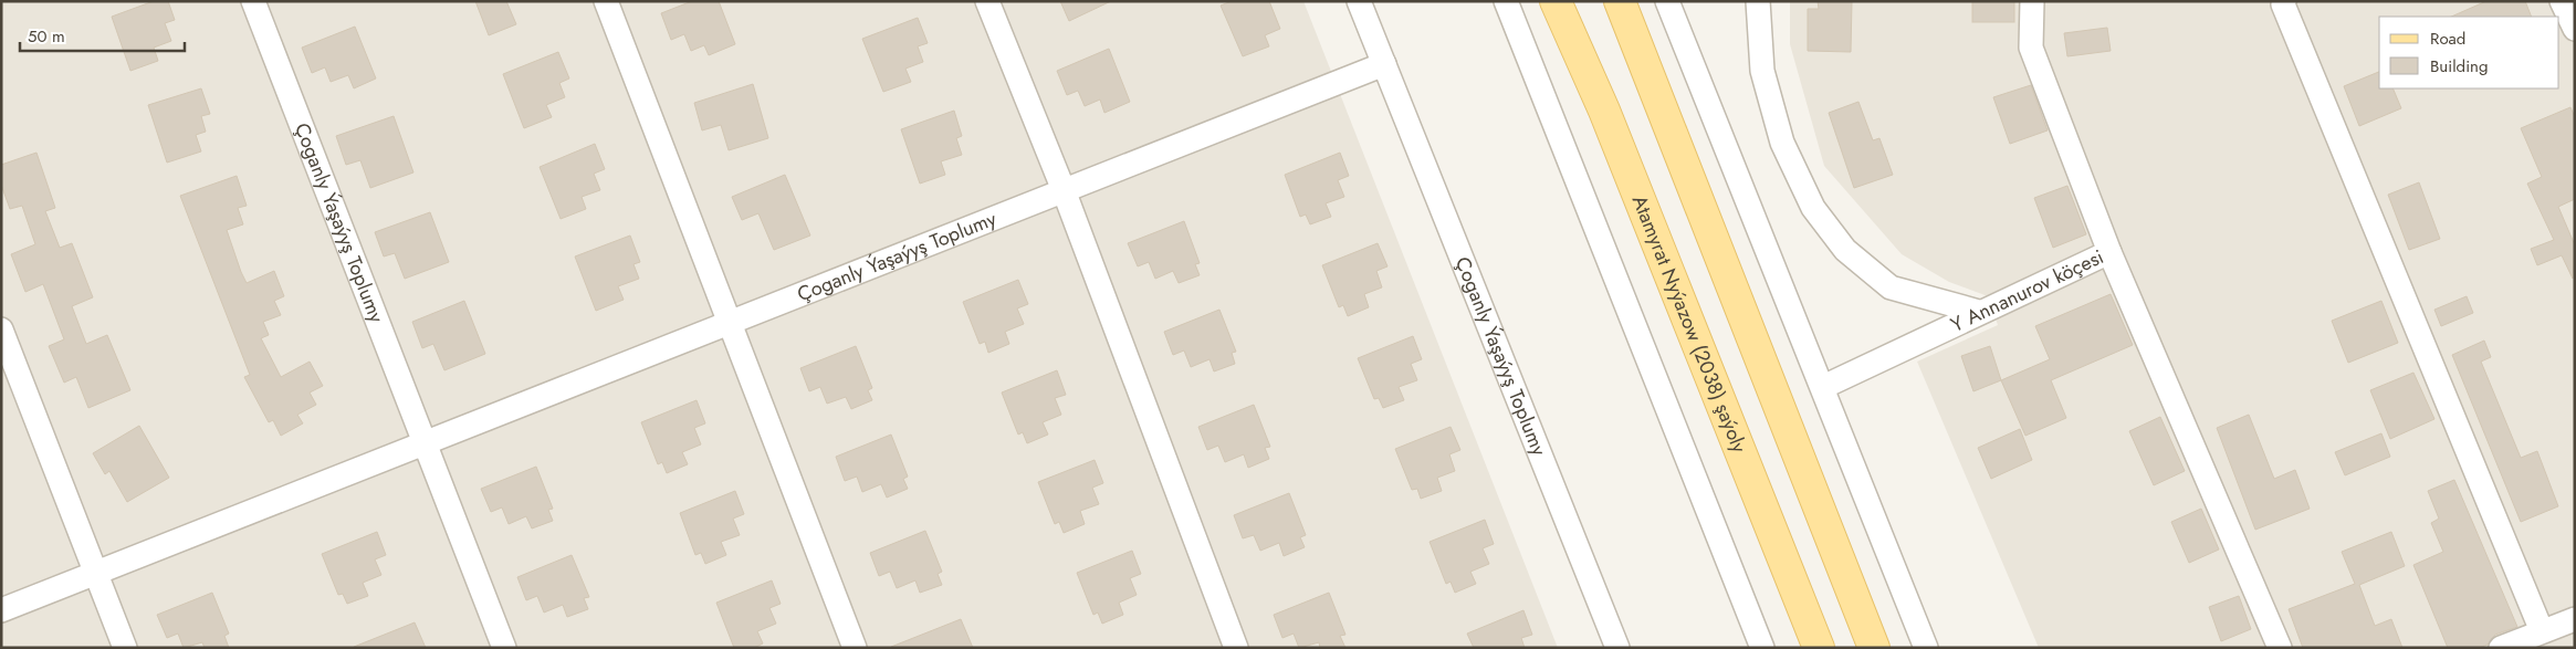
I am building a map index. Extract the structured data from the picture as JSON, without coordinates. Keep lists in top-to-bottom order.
{
  "streets": {
    "main road": ["Atamyrat Nyýazow (2038) şaýoly"],
    "street": ["Çoganly Ýaşaýyş Toplumy", "Y Annanurov köçesi"]
  },
  "legend": ["Road", "Building"],
  "scale_bar": "50 m"
}
